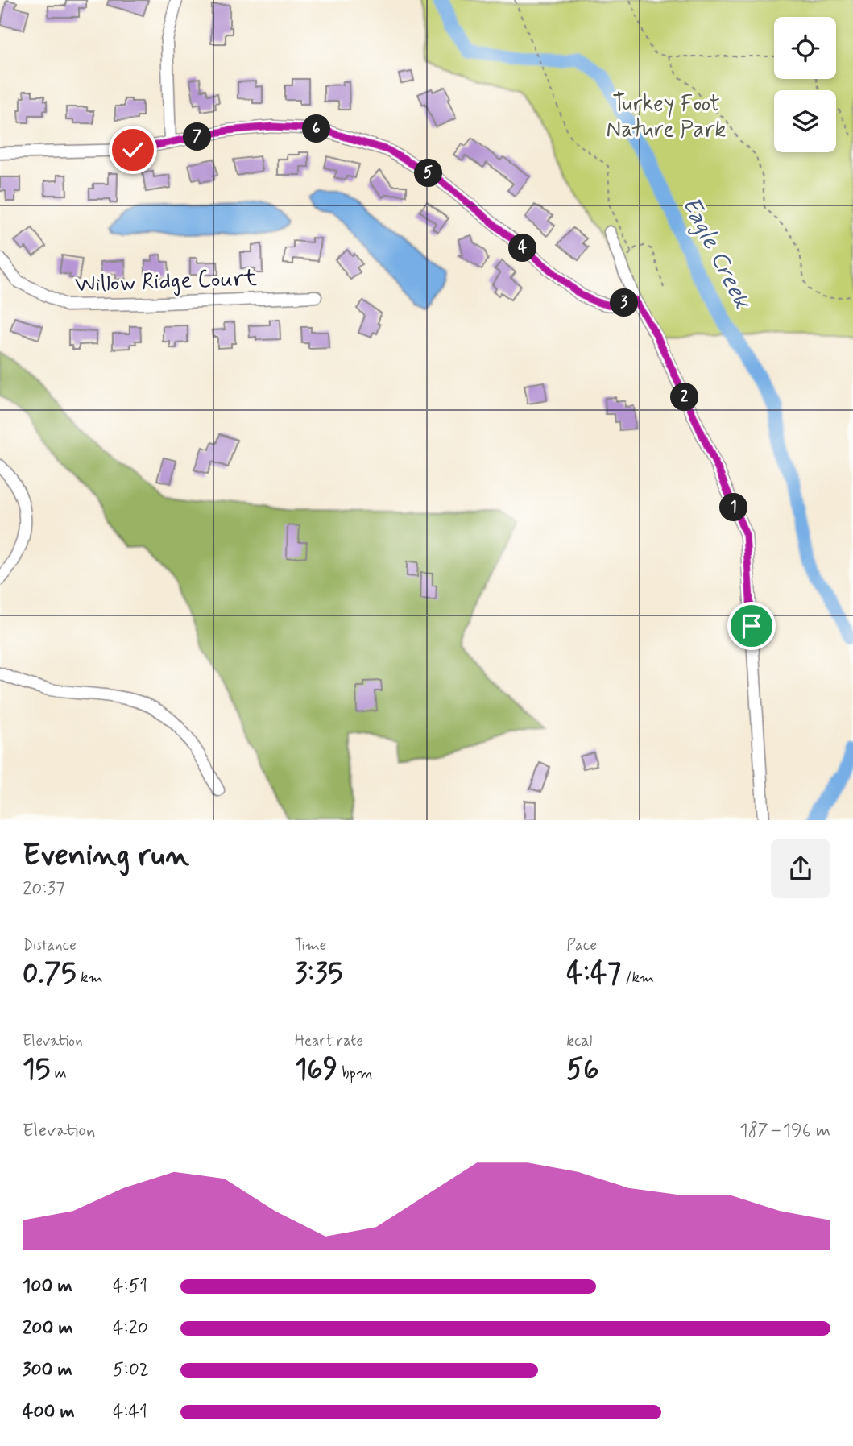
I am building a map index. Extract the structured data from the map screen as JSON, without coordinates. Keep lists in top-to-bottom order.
{
  "streets": {
    "street": ["Willow Ridge Court"]
  },
  "water": ["Eagle Creek"],
  "parks": ["Turkey Foot Nature Park"],
  "page": {
    "pins": [
      "6",
      "7",
      "5",
      "4",
      "3",
      "2",
      "1"
    ],
    "heading": ["Evening run", "20:37"],
    "stats": [
      ["Distance", "0.75 km"],
      ["Time", "3:35"],
      ["Pace", "4:47 /km"],
      ["Elevation", "15 m"],
      ["Heart rate", "169 bpm"],
      ["kcal", "56"]
    ],
    "chart": ["Elevation", "187–196 m"],
    "list": [
      {
        "name": "100 m",
        "note": "4:51"
      },
      {
        "name": "200 m",
        "note": "4:20"
      },
      {
        "name": "300 m",
        "note": "5:02"
      },
      {
        "name": "400 m",
        "note": "4:41"
      }
    ]
  }
}
